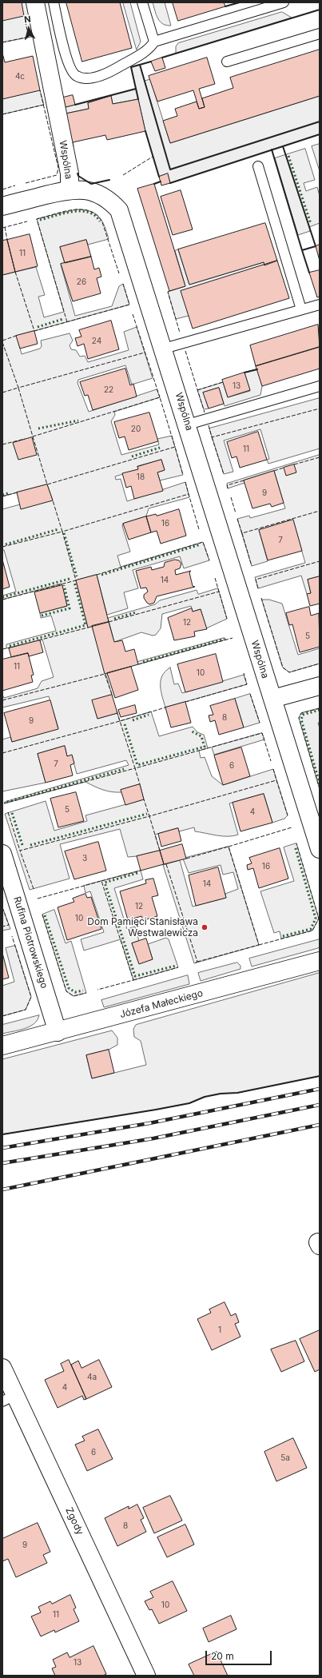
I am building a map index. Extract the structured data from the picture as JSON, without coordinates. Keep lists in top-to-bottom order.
{
  "streets": {
    "street": [
      "Wspólna",
      "Rufina Piotrowskiego",
      "Józefa Małeckiego",
      "Zgody"
    ]
  },
  "crossings": [
    ["Rufina Piotrowskiego", "Józefa Małeckiego"]
  ],
  "places": ["Dom Pamięci Stanisława Westwalewicza"],
  "house_numbers": [
    "4c",
    "11",
    "26",
    "24",
    "13",
    "22",
    "20",
    "11",
    "18",
    "9",
    "16",
    "7",
    "14",
    "12",
    "5",
    "11",
    "10",
    "8",
    "9",
    "7",
    "6",
    "5",
    "4",
    "3",
    "16",
    "14",
    "12",
    "10",
    "1",
    "4a",
    "4",
    "6",
    "5a",
    "8",
    "9",
    "10",
    "11",
    "13"
  ],
  "scale_bar": "20 m",
  "north": "top"
}
